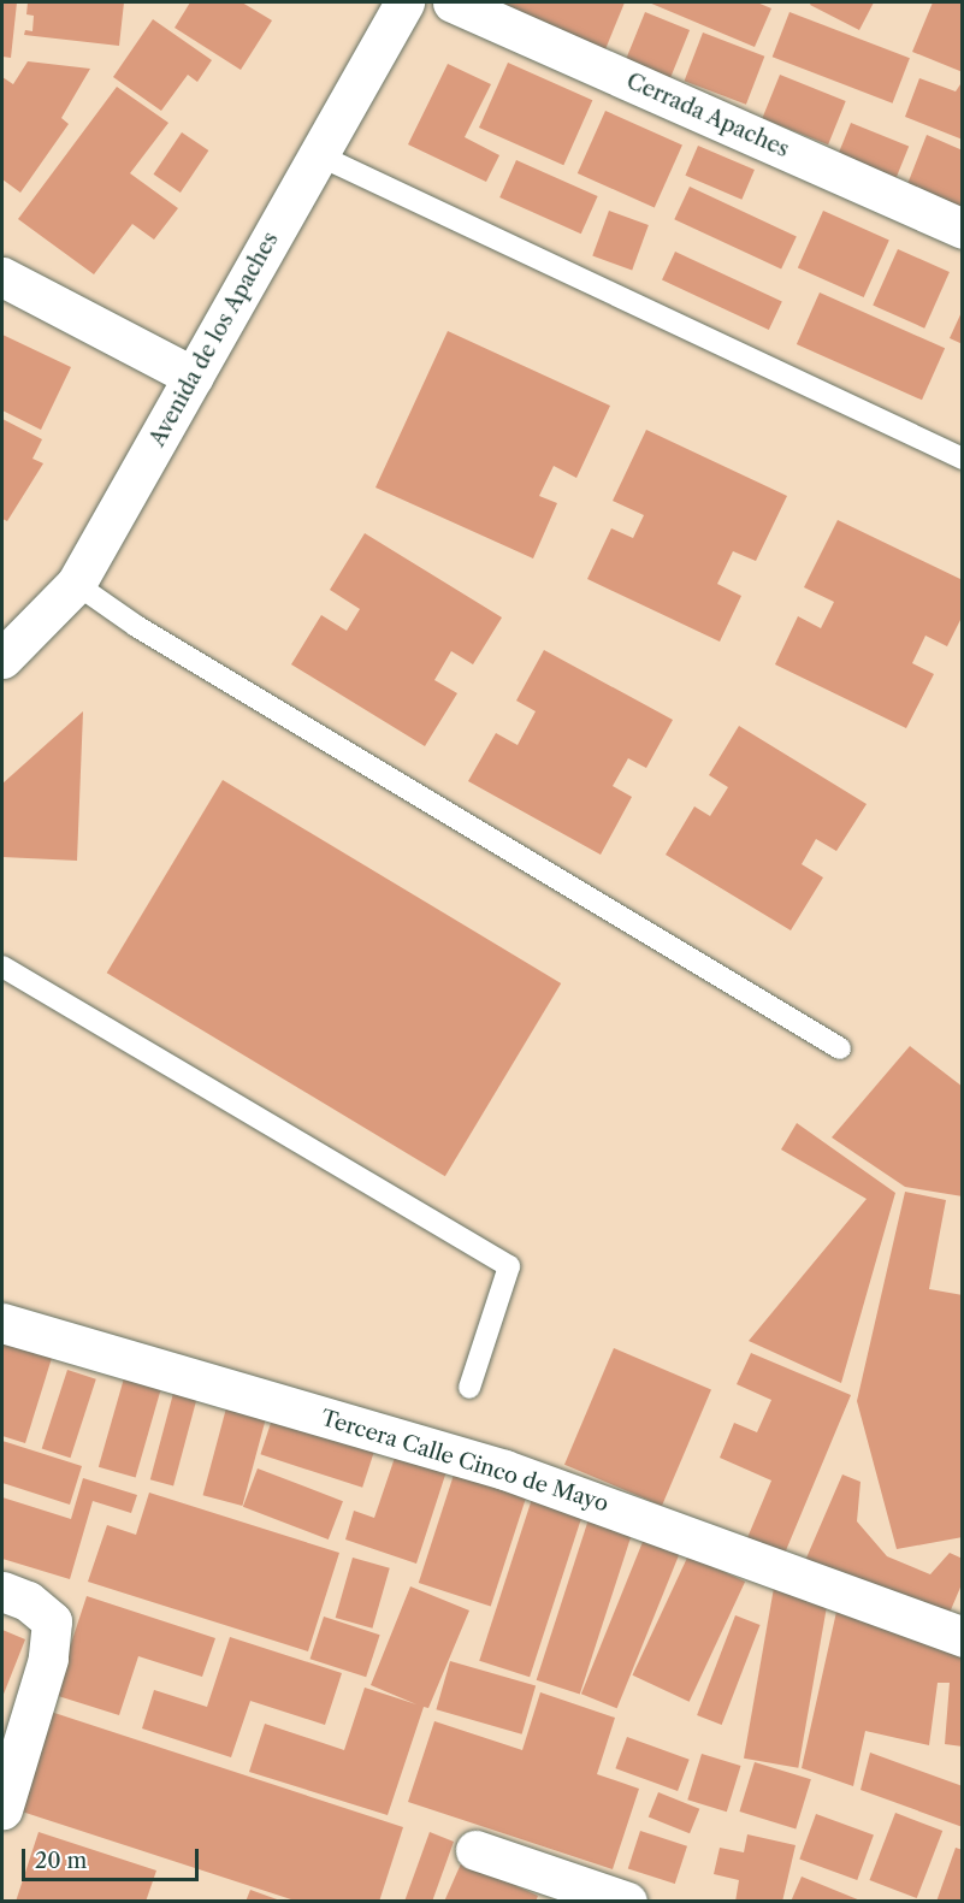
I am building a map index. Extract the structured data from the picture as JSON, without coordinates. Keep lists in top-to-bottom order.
{
  "streets": {
    "street": ["Cerrada Apaches", "Avenida de los Apaches", "Tercera Calle Cinco de Mayo"]
  },
  "scale_bar": "20 m"
}
